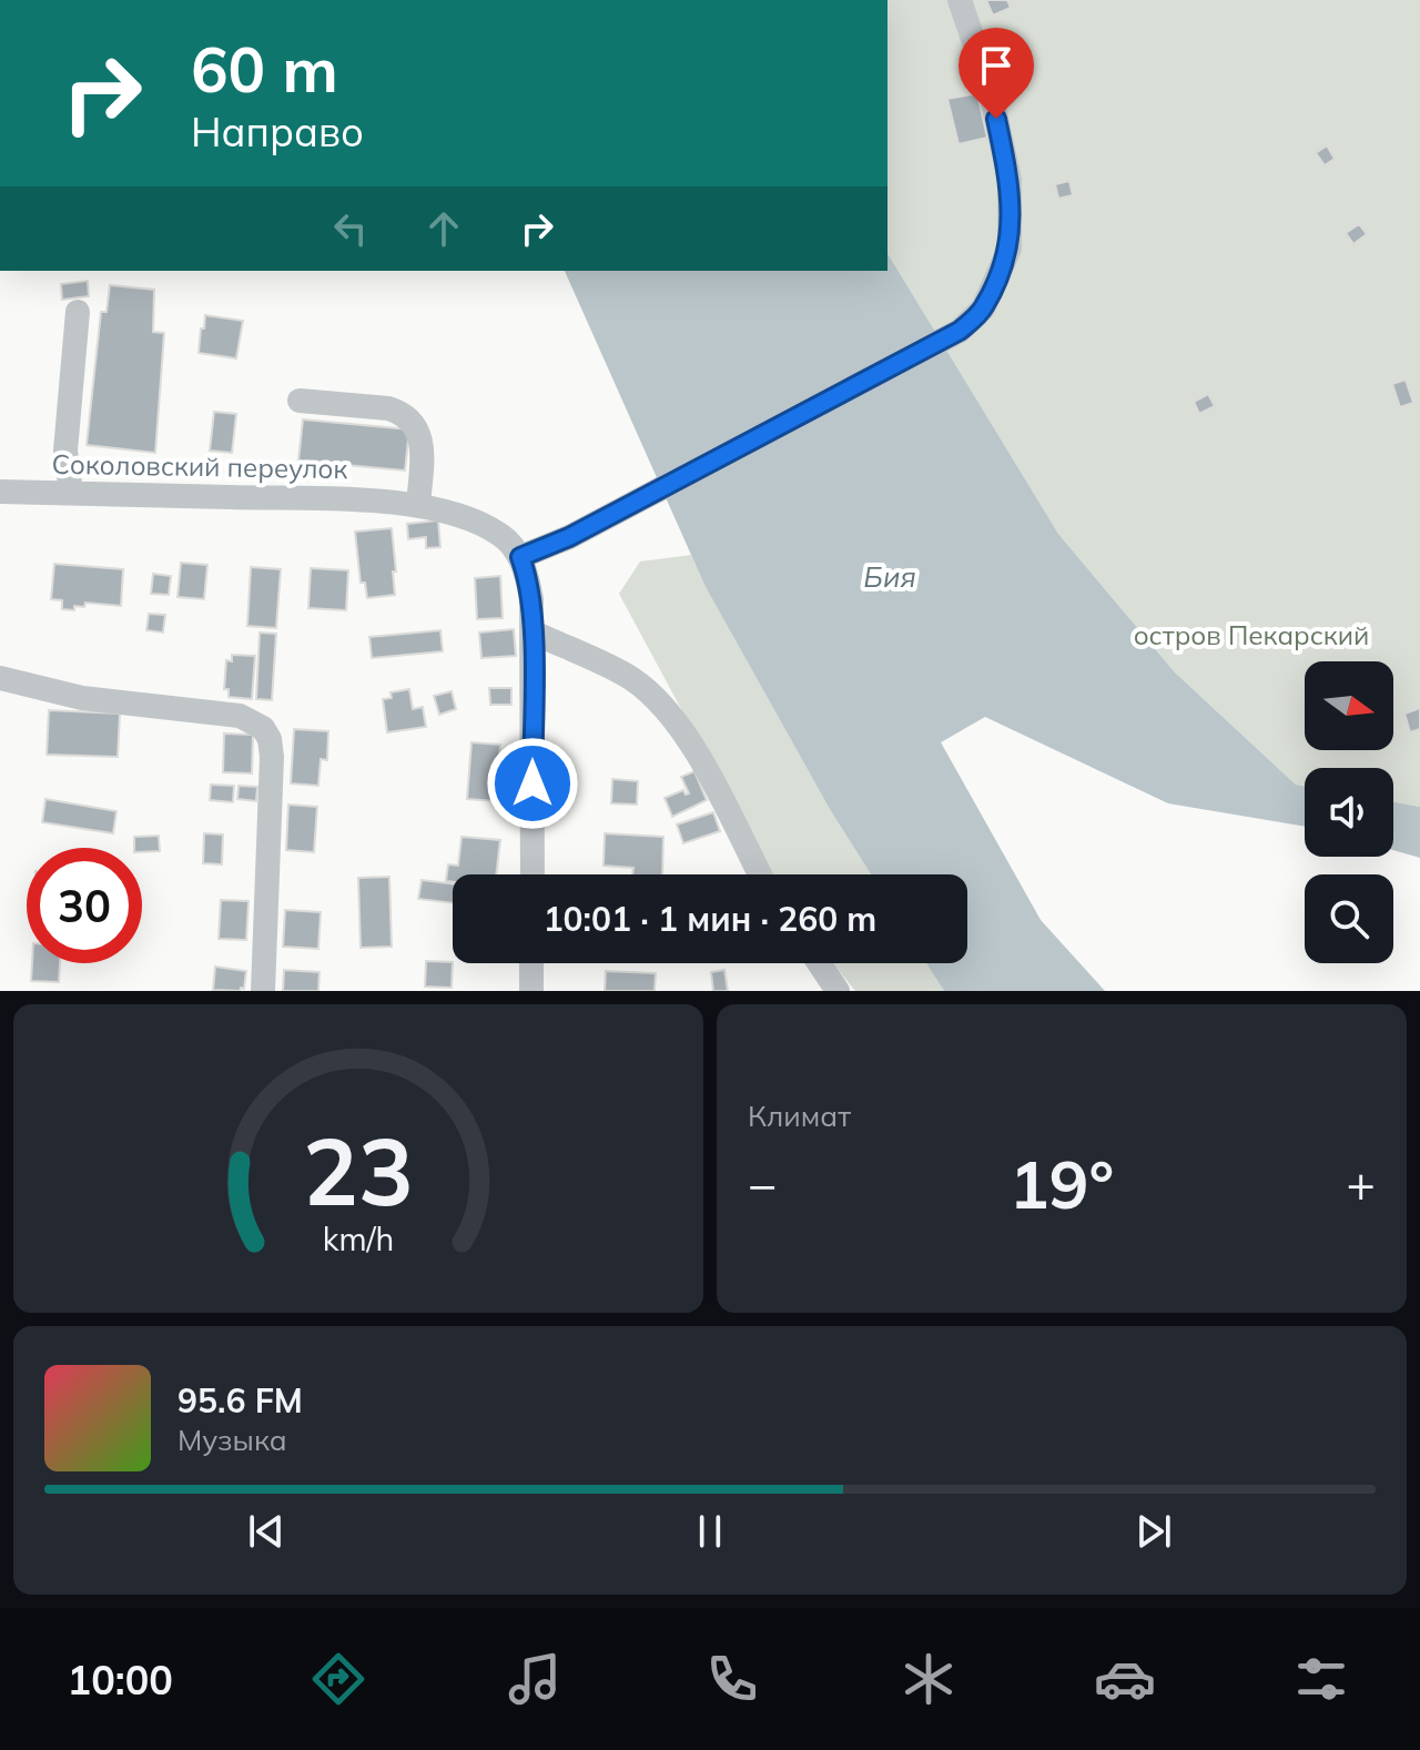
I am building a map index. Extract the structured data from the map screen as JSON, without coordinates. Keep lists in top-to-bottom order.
{
  "streets": {
    "street": ["Соколовский переулок"]
  },
  "water": ["Бия"],
  "parks": ["остров Пекарский"],
  "north": "right",
  "page": {
    "turn": ["60 m", "Направо"],
    "limit": "30",
    "trip": "10:01 · 1 мин · 260 m",
    "tile": "Климат",
    "heat": ["−", "19°", "+"],
    "song": ["95.6 FM", "Музыка"],
    "tabs": "10:00",
    "gauge": ["23", "km/h"]
  }
}
